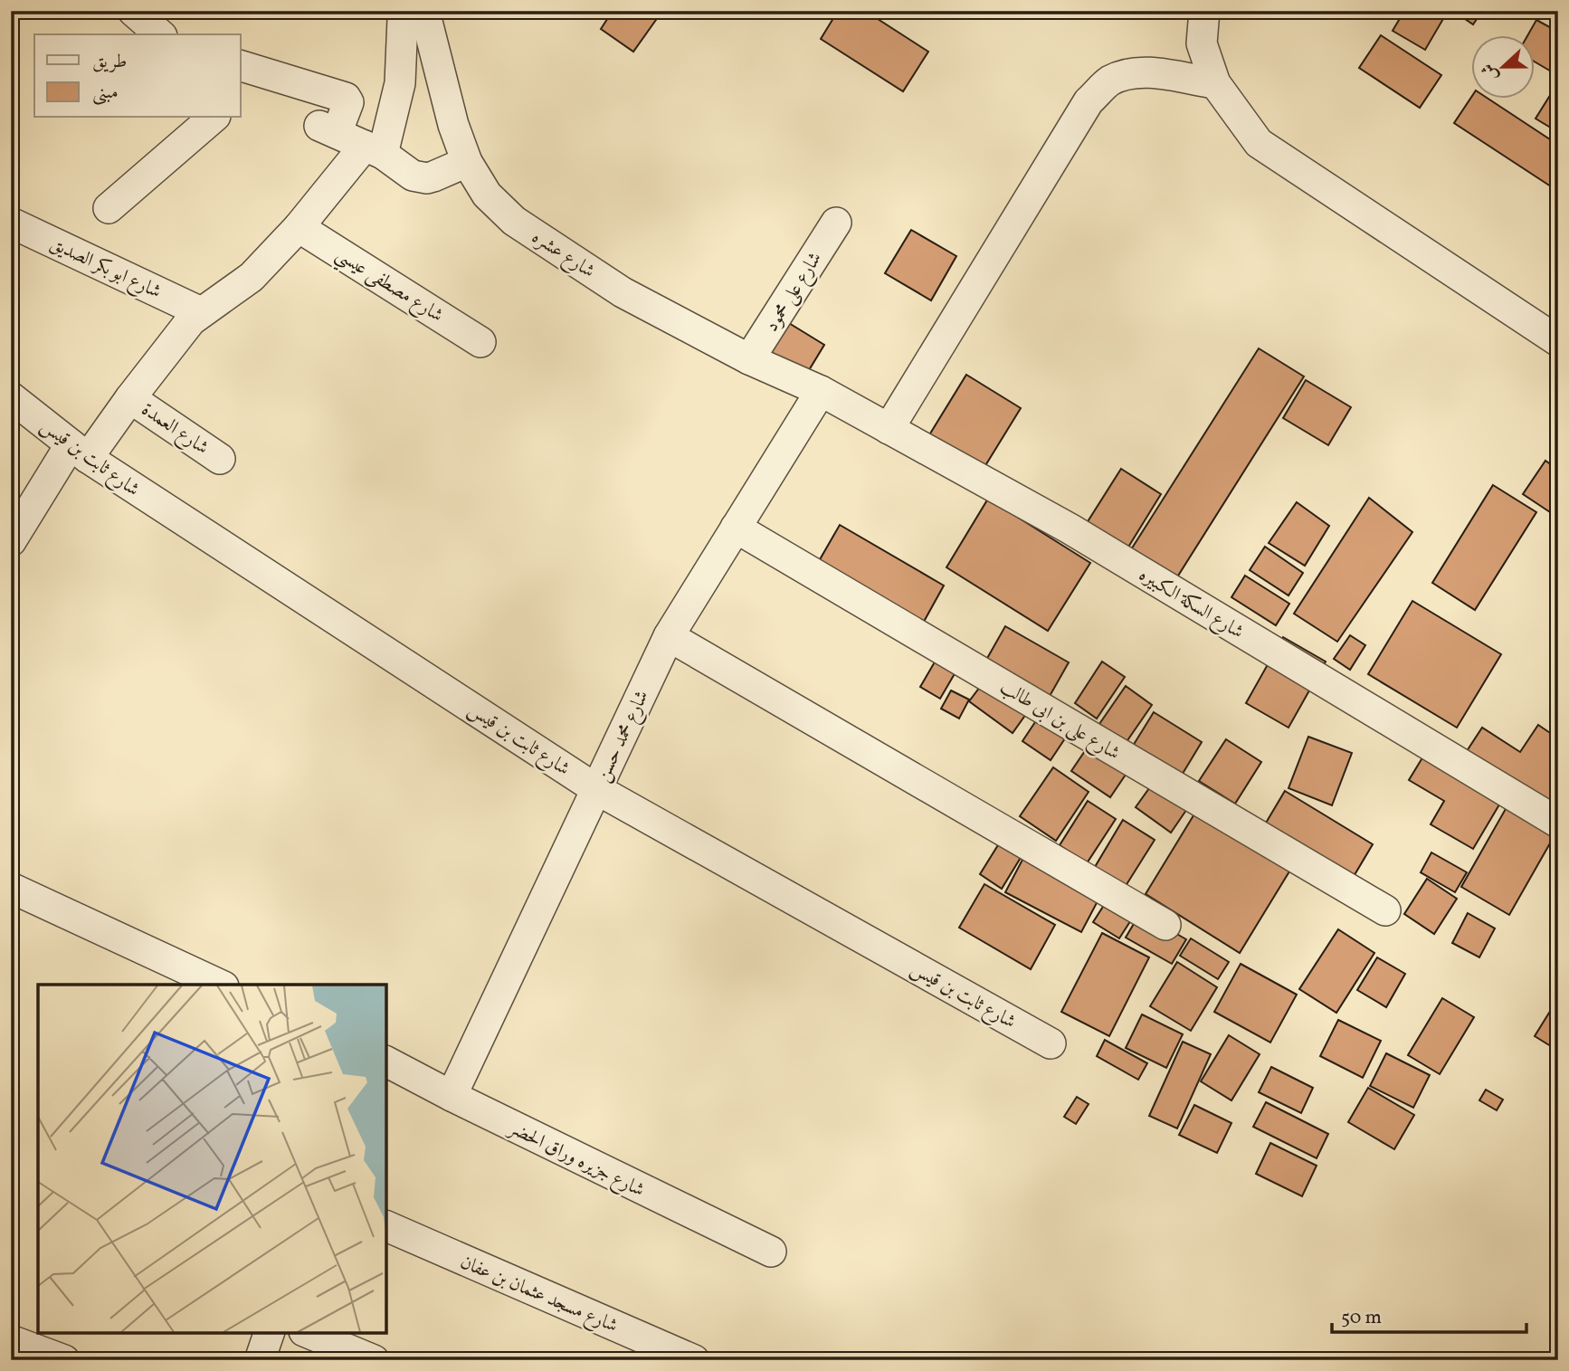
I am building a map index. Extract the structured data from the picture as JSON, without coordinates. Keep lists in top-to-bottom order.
{
  "streets": {
    "street": [
      "شارع عشره",
      "شارع ابو بكر الصديق",
      "شارع مصطفى عيسي",
      "شارع على محمود",
      "شارع العمدة",
      "شارع ثابت بن قيس",
      "شارع السكة الكبيره",
      "شارع على بن ابى طالب",
      "شارع محمد حسن",
      "شارع جزيره وراق الحضر",
      "شارع مسجد عثمان بن عفان"
    ]
  },
  "crossings": [
    ["شارع عشره", "شارع على محمود"],
    ["شارع عشره", "شارع السكة الكبيره"],
    ["شارع عشره", "شارع محمد حسن"],
    ["شارع ثابت بن قيس", "شارع محمد حسن"],
    ["شارع السكة الكبيره", "شارع محمد حسن"],
    ["شارع على بن ابى طالب", "شارع محمد حسن"],
    ["شارع محمد حسن", "شارع جزيره وراق الحضر"]
  ],
  "legend": ["طريق", "مبنى"],
  "scale_bar": "50 m",
  "north": "left"
}
